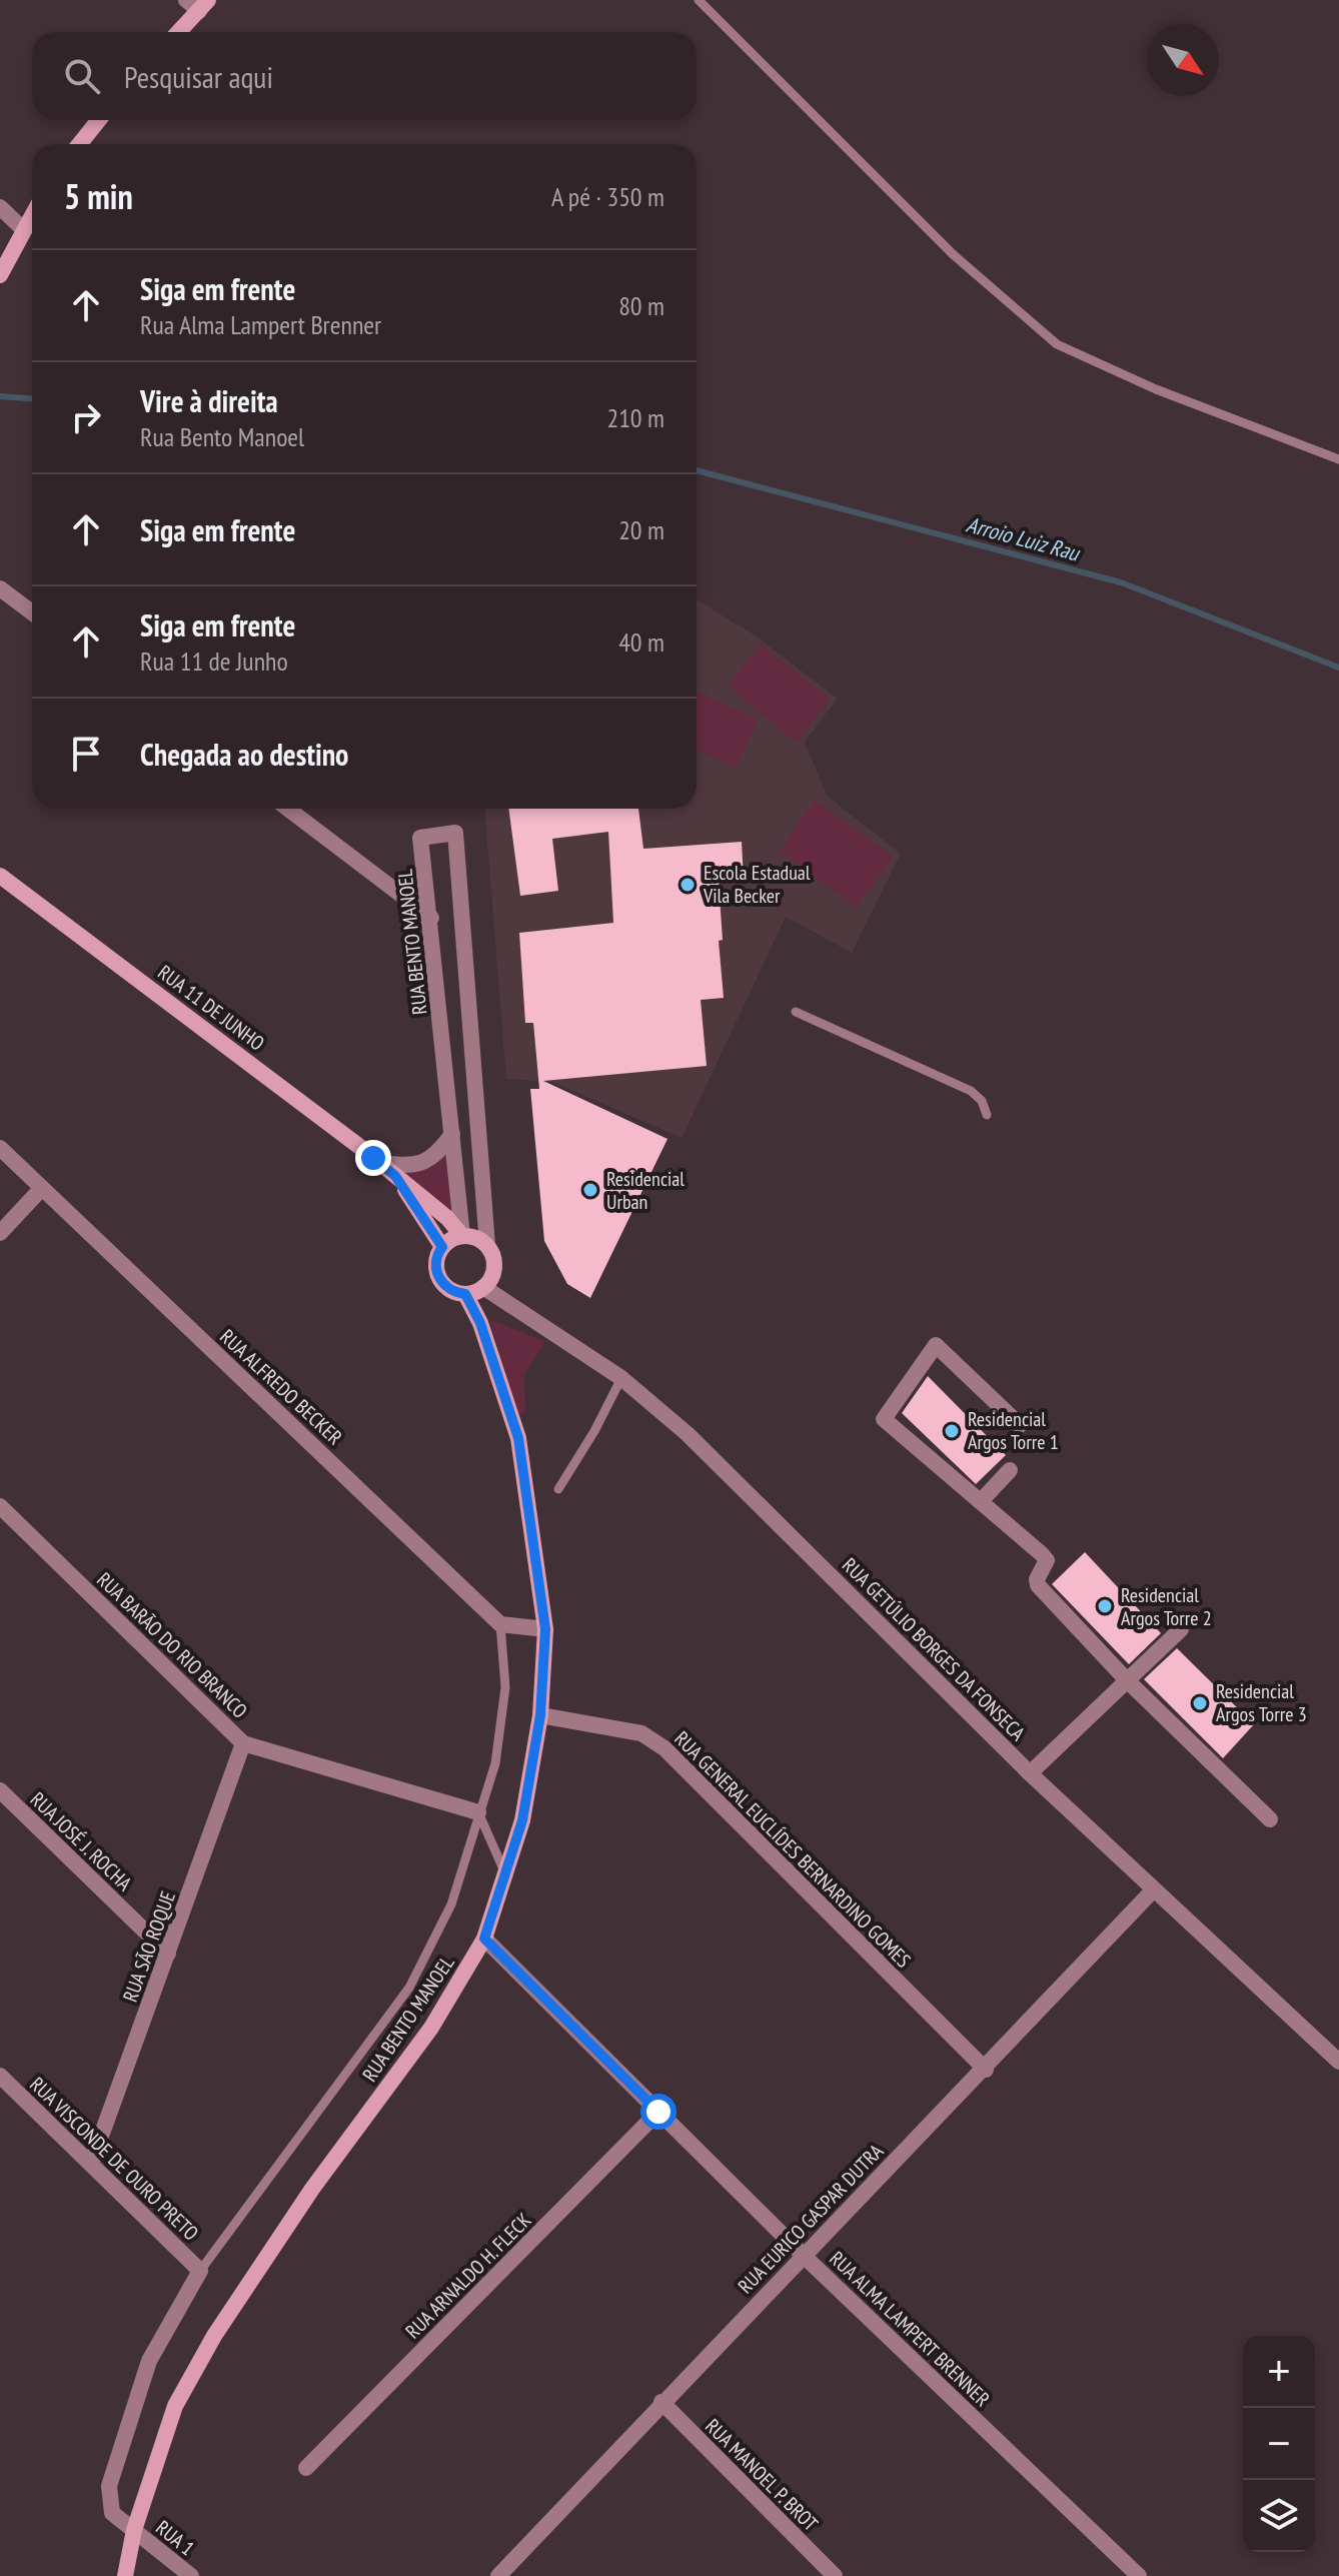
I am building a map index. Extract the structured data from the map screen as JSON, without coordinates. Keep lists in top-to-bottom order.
{
  "streets": {
    "main road": ["RUA BENTO MANOEL", "RUA 11 DE JUNHO"],
    "street": [
      "RUA ALFREDO BECKER",
      "RUA BARÃO DO RIO BRANCO",
      "RUA GETÚLIO BORGES DA FONSECA",
      "RUA JOSÉ J. ROCHA",
      "RUA GENERAL EUCLÍDES BERNARDINO GOMES",
      "RUA SÃO ROQUE",
      "RUA VISCONDE DE OURO PRETO",
      "RUA EURICO GASPAR DUTRA",
      "RUA ARNALDO H. FLECK",
      "RUA ALMA LAMPERT BRENNER",
      "RUA MANOEL P. BROT",
      "RUA 1"
    ]
  },
  "crossings": [
    ["RUA BENTO MANOEL", "RUA 11 DE JUNHO"],
    ["RUA BENTO MANOEL", "RUA GETÚLIO BORGES DA FONSECA"],
    ["RUA BENTO MANOEL", "RUA GENERAL EUCLÍDES BERNARDINO GOMES"],
    ["RUA BENTO MANOEL", "RUA ALMA LAMPERT BRENNER"],
    ["RUA BENTO MANOEL", "RUA 1"],
    ["RUA 11 DE JUNHO", "RUA GETÚLIO BORGES DA FONSECA"],
    ["RUA BARÃO DO RIO BRANCO", "RUA SÃO ROQUE"],
    ["RUA GETÚLIO BORGES DA FONSECA", "RUA EURICO GASPAR DUTRA"],
    ["RUA JOSÉ J. ROCHA", "RUA SÃO ROQUE"],
    ["RUA GENERAL EUCLÍDES BERNARDINO GOMES", "RUA EURICO GASPAR DUTRA"],
    ["RUA SÃO ROQUE", "RUA VISCONDE DE OURO PRETO"],
    ["RUA VISCONDE DE OURO PRETO", "RUA 1"],
    ["RUA EURICO GASPAR DUTRA", "RUA ALMA LAMPERT BRENNER"],
    ["RUA EURICO GASPAR DUTRA", "RUA MANOEL P. BROT"],
    ["RUA ARNALDO H. FLECK", "RUA ALMA LAMPERT BRENNER"]
  ],
  "water": ["Arroio Luiz Rau"],
  "places": [
    "Escola Estadual Vila Becker",
    "Residencial Urban",
    "Residencial Argos Torre 1",
    "Residencial Argos Torre 2",
    "Residencial Argos Torre 3"
  ],
  "north": "bottom right",
  "page": {
    "search": "Pesquisar aqui",
    "heading": ["5 min", "A pé · 350 m"],
    "list": [
      ["Siga em frente", "Rua Alma Lampert Brenner", "80 m"],
      ["Vire à direita", "Rua Bento Manoel", "210 m"],
      ["Siga em frente", "20 m"],
      ["Siga em frente", "Rua 11 de Junho", "40 m"],
      "Chegada ao destino"
    ],
    "map_buttons": ["+", "−"]
  }
}
